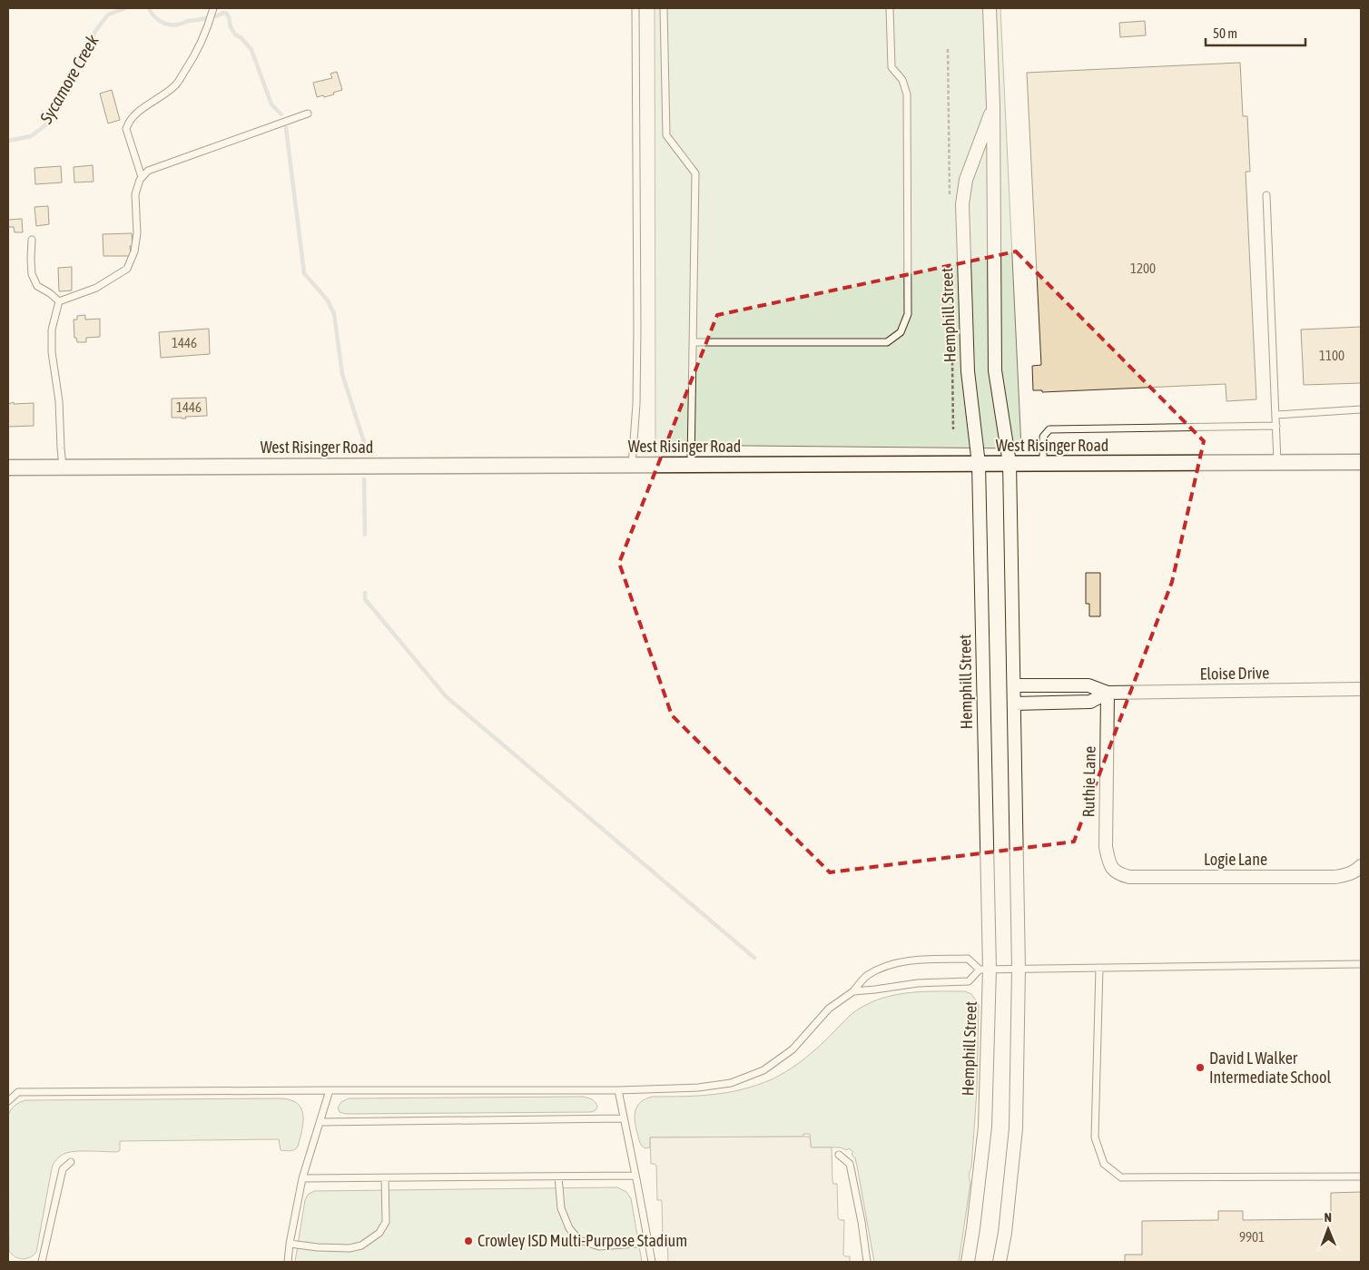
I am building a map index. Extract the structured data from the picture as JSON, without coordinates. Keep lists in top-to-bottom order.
{
  "streets": {
    "street": [
      "Hemphill Street",
      "West Risinger Road",
      "Eloise Drive",
      "Ruthie Lane",
      "Logie Lane"
    ]
  },
  "crossings": [
    ["Hemphill Street", "West Risinger Road"],
    ["Hemphill Street", "Eloise Drive"],
    ["Eloise Drive", "Ruthie Lane"],
    ["Ruthie Lane", "Logie Lane"]
  ],
  "water": ["Sycamore Creek"],
  "places": ["David L Walker Intermediate School", "Crowley ISD Multi-Purpose Stadium"],
  "house_numbers": [
    "1200",
    "1446",
    "1100",
    "1446",
    "9901"
  ],
  "scale_bar": "50 m",
  "north": "top"
}
